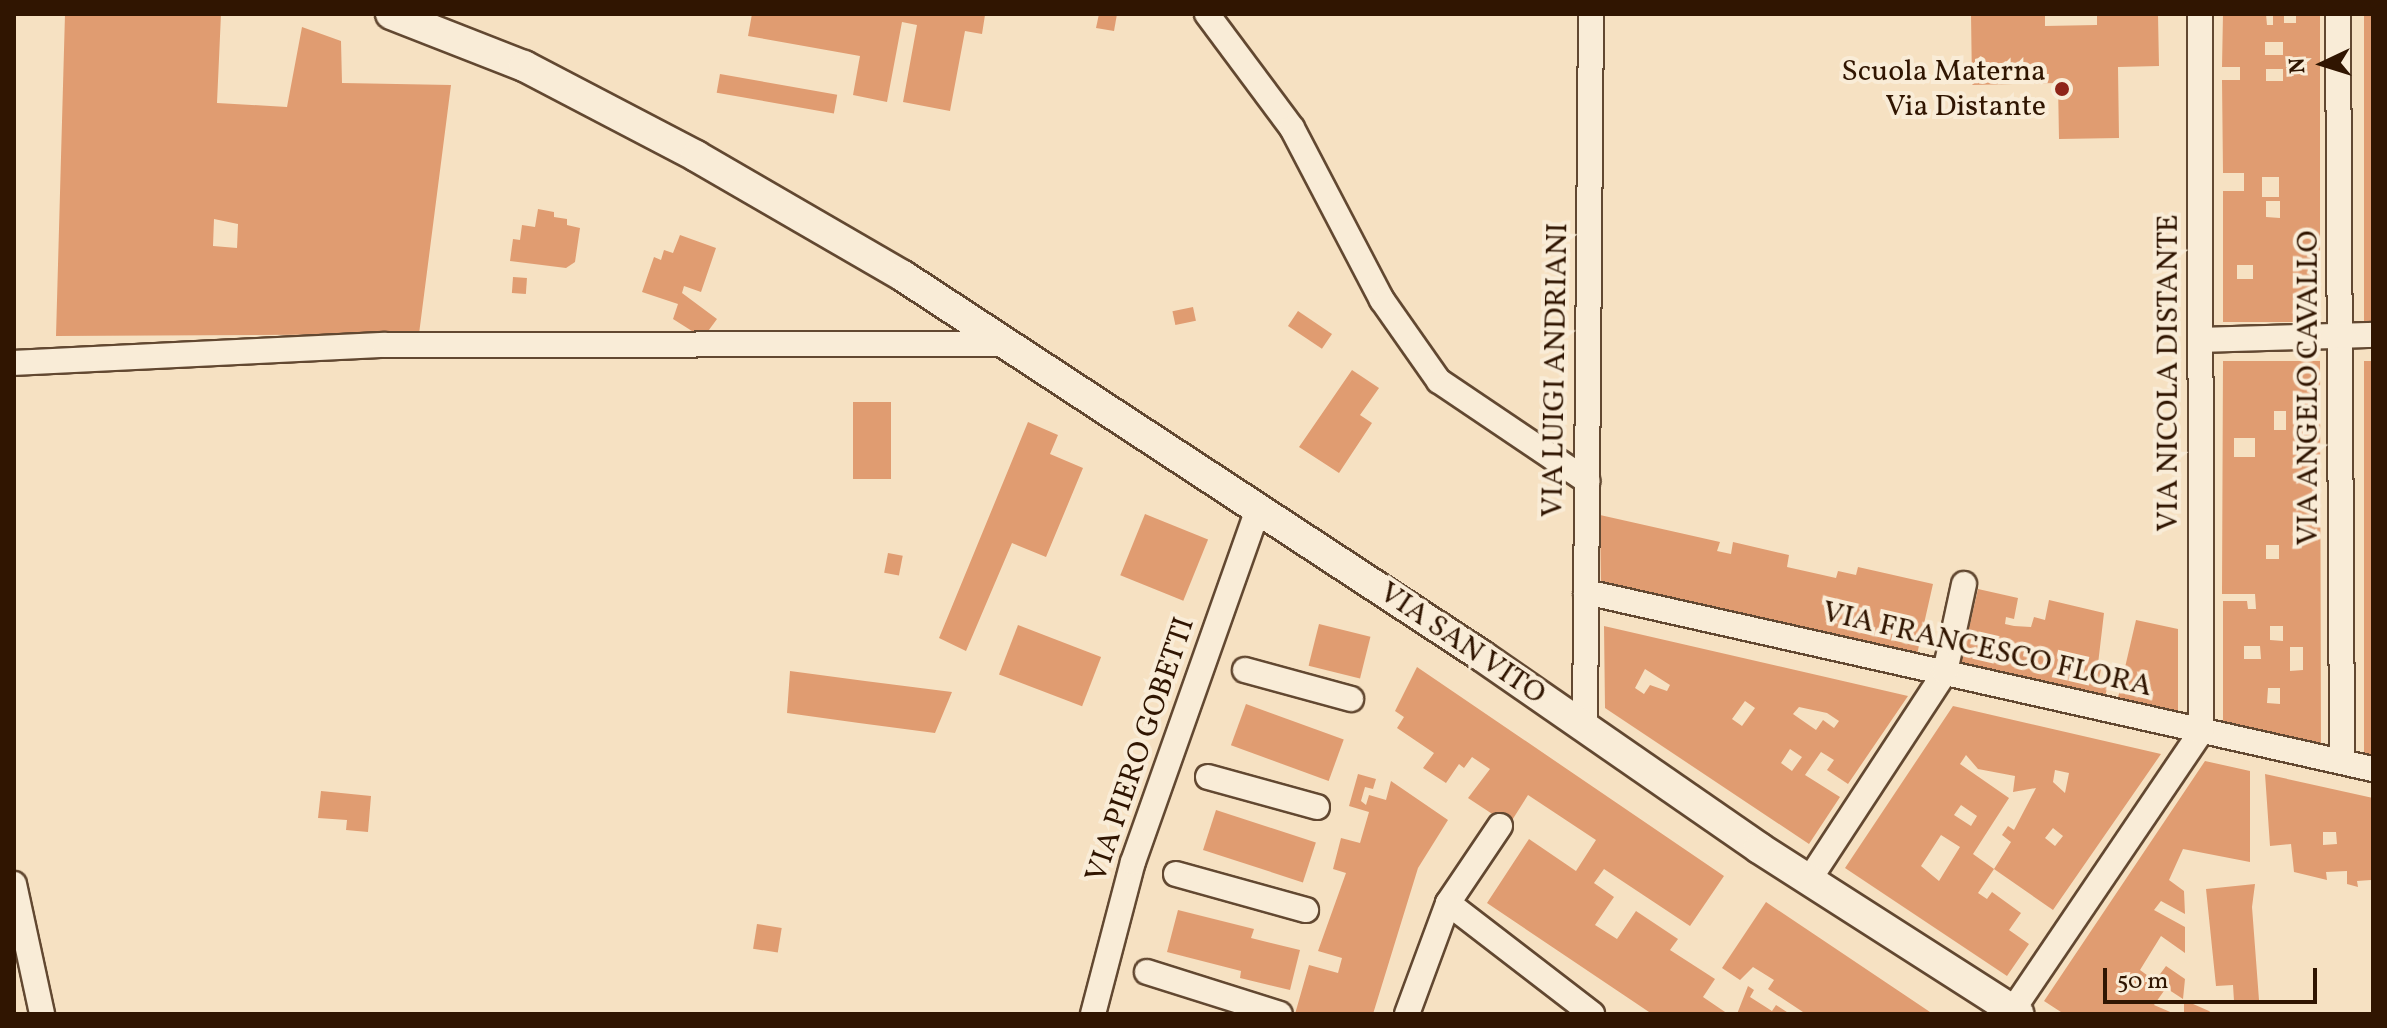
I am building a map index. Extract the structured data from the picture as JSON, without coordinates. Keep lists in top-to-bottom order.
{
  "streets": {
    "street": [
      "VIA LUIGI ANDRIANI",
      "VIA NICOLA DISTANTE",
      "VIA ANGELO CAVALLO",
      "VIA SAN VITO",
      "VIA FRANCESCO FLORA",
      "VIA PIERO GOBETTI"
    ]
  },
  "crossings": [
    ["VIA LUIGI ANDRIANI", "VIA SAN VITO"],
    ["VIA LUIGI ANDRIANI", "VIA FRANCESCO FLORA"],
    ["VIA NICOLA DISTANTE", "VIA FRANCESCO FLORA"],
    ["VIA ANGELO CAVALLO", "VIA FRANCESCO FLORA"],
    ["VIA SAN VITO", "VIA PIERO GOBETTI"]
  ],
  "places": ["Scuola Materna Via Distante"],
  "scale_bar": "50 m",
  "north": "left"
}
